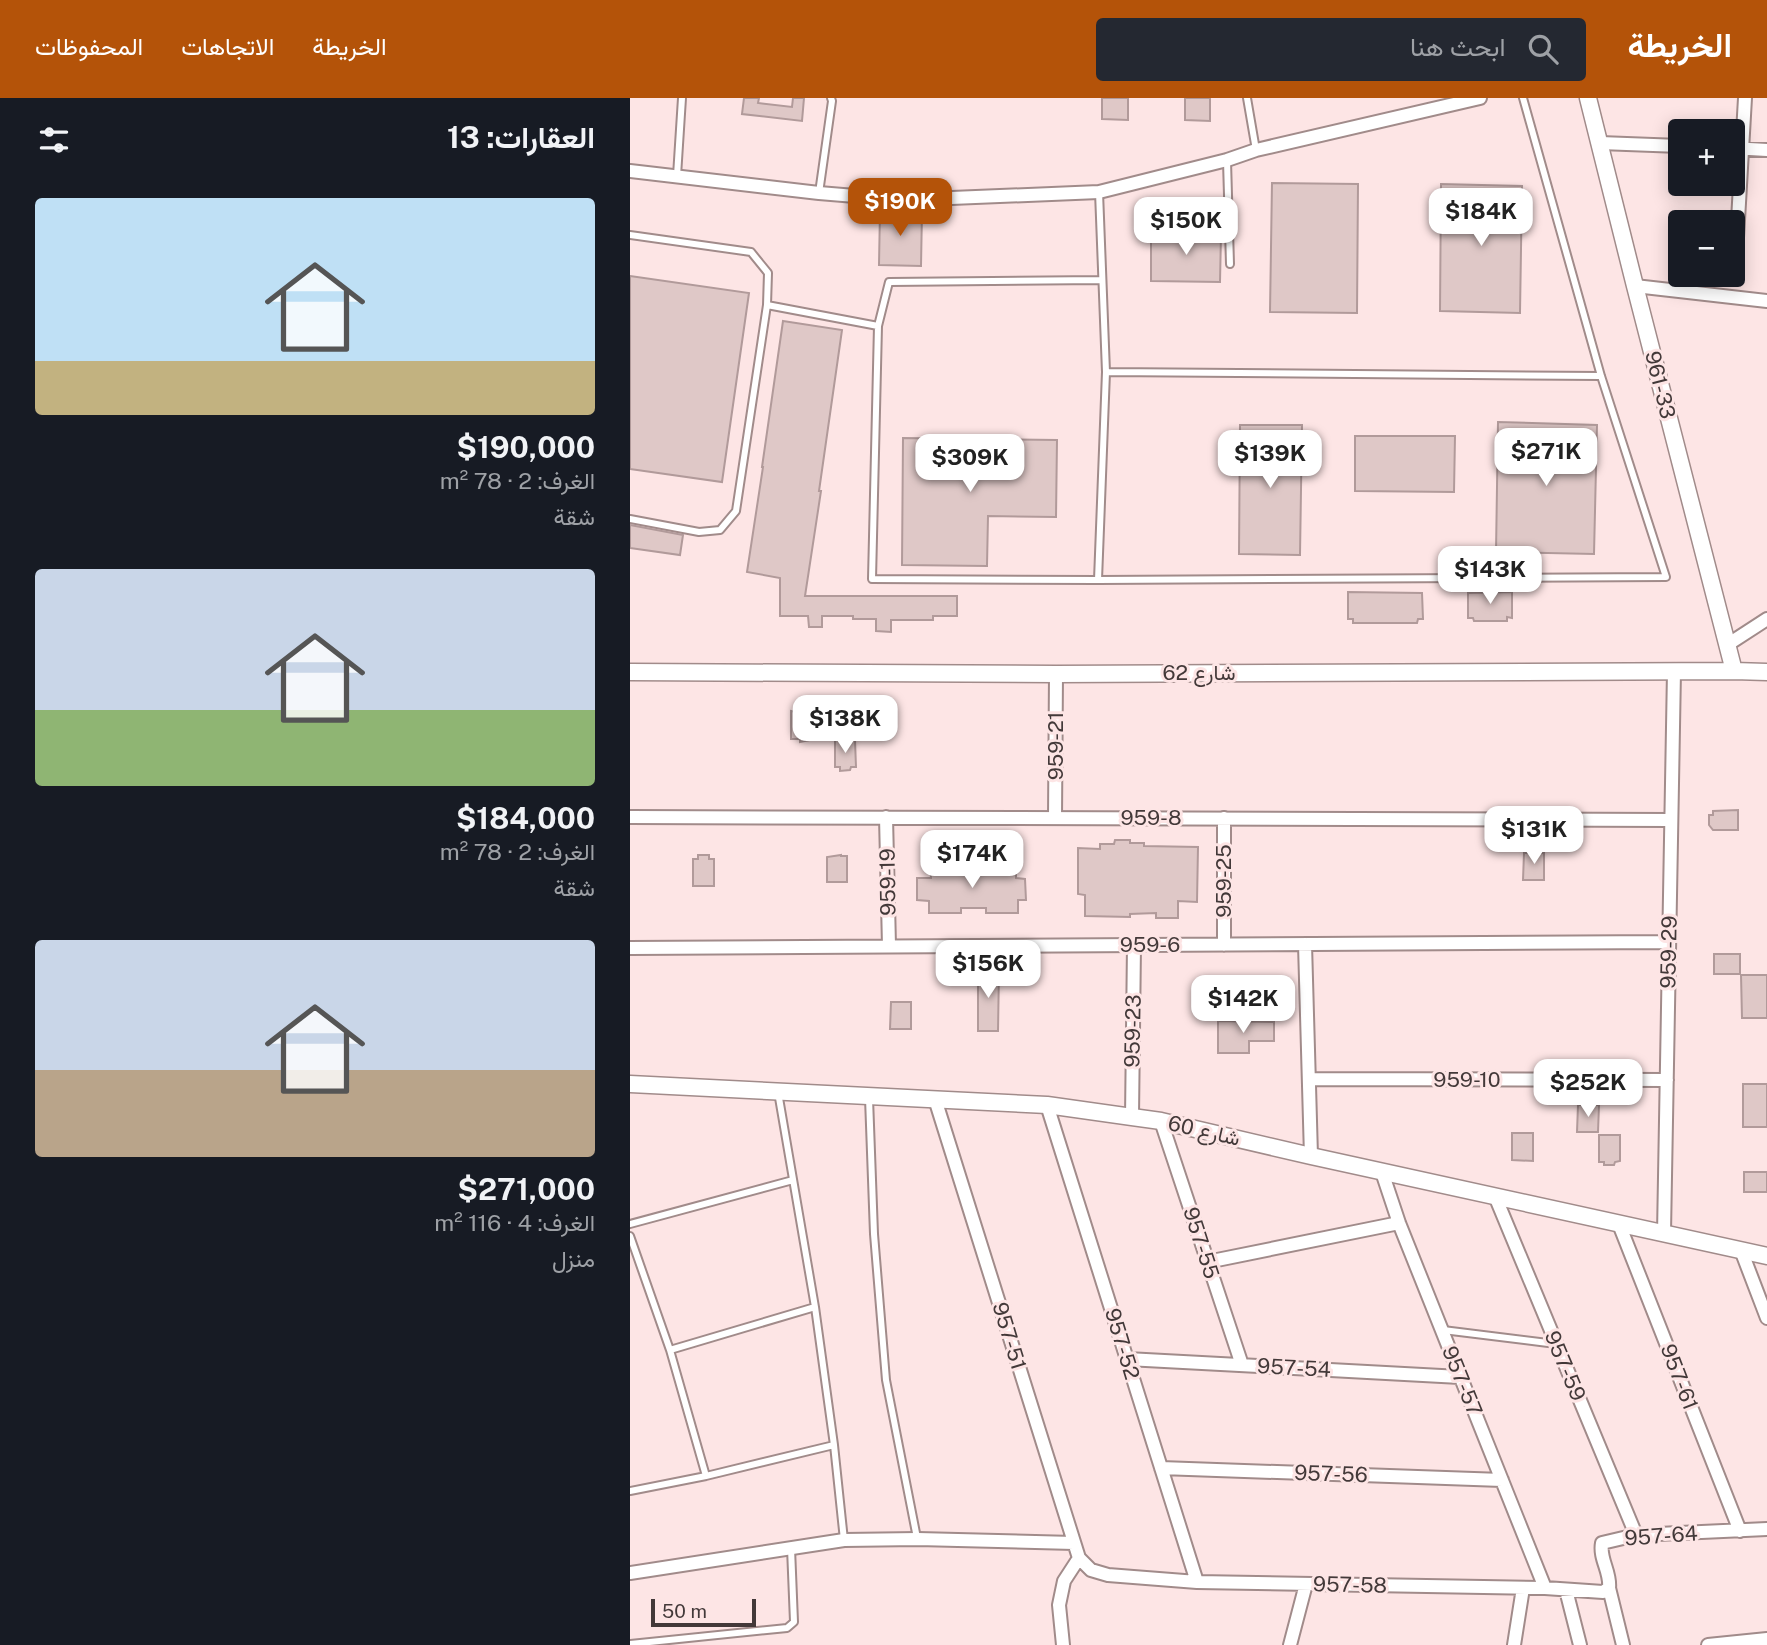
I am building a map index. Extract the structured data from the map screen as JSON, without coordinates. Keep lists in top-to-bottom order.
{
  "streets": {
    "street": [
      "961-33",
      "شارع 62",
      "959-21",
      "959-8",
      "959-25",
      "959-19",
      "959-6",
      "959-29",
      "959-23",
      "959-10",
      "شارع 60",
      "957-55",
      "957-51",
      "957-52",
      "957-59",
      "957-54",
      "957-61",
      "957-57",
      "957-56",
      "957-64",
      "957-58"
    ]
  },
  "crossings": [
    ["961-33", "شارع 62"],
    ["شارع 62", "959-21"],
    ["شارع 62", "959-29"],
    ["959-21", "959-8"],
    ["959-8", "959-25"],
    ["959-8", "959-19"],
    ["959-8", "959-29"],
    ["959-25", "959-6"],
    ["959-19", "959-6"],
    ["959-6", "959-29"],
    ["959-6", "959-23"],
    ["959-29", "959-10"],
    ["959-29", "شارع 60"],
    ["959-23", "شارع 60"],
    ["شارع 60", "957-55"],
    ["شارع 60", "957-51"],
    ["شارع 60", "957-52"],
    ["شارع 60", "957-59"],
    ["شارع 60", "957-61"],
    ["شارع 60", "957-57"],
    ["957-55", "957-54"],
    ["957-51", "957-58"],
    ["957-52", "957-54"],
    ["957-52", "957-56"],
    ["957-52", "957-58"],
    ["957-59", "957-64"],
    ["957-54", "957-57"],
    ["957-61", "957-64"],
    ["957-57", "957-56"],
    ["957-57", "957-58"],
    ["957-64", "957-58"]
  ],
  "scale_bar": "50 m",
  "page": {
    "header": "الخريطة",
    "search": "ابحث هنا",
    "nav": ["الخريطة", "الاتجاهات", "المحفوظات"],
    "heading": "العقارات: 13",
    "map_buttons": ["+", "−"],
    "price": [
      "$190K",
      "$184K",
      "$150K",
      "$271K",
      "$139K",
      "$309K",
      "$143K",
      "$138K",
      "$131K",
      "$174K",
      "$156K",
      "$142K",
      "$252K"
    ],
    "list": [
      {
        "name": "$190,000",
        "note": "الغرف: 2 · 78 m² · شقة"
      },
      {
        "name": "$184,000",
        "note": "الغرف: 2 · 78 m² · شقة"
      },
      {
        "name": "$271,000",
        "note": "الغرف: 4 · 116 m² · منزل"
      }
    ],
    "scale": "50 m"
  }
}
